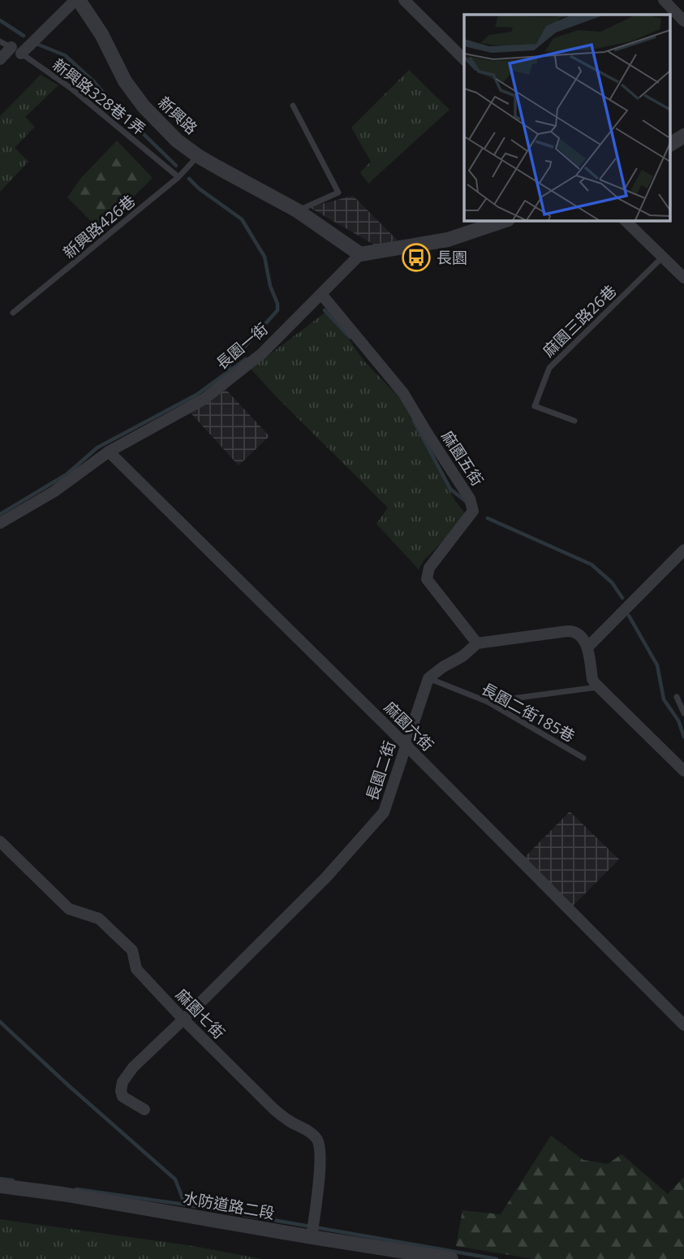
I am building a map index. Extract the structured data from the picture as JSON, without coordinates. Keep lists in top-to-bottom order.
{
  "streets": {
    "street": [
      "新興路",
      "長園一街",
      "麻園五街",
      "麻園六街",
      "長園二街",
      "麻園七街",
      "水防道路二段"
    ],
    "lane": [
      "新興路328巷1弄",
      "新興路426巷",
      "麻園三路26巷",
      "長園二街185巷"
    ]
  },
  "crossings": [
    ["新興路328巷1弄", "新興路426巷"],
    ["新興路", "新興路426巷"],
    ["新興路", "長園一街"],
    ["長園一街", "麻園五街"],
    ["長園一街", "麻園六街"],
    ["長園二街185巷", "長園二街"],
    ["麻園六街", "長園二街"],
    ["長園二街", "麻園七街"],
    ["麻園七街", "水防道路二段"]
  ],
  "places": {
    "bus stop": ["長園"]
  }
}
